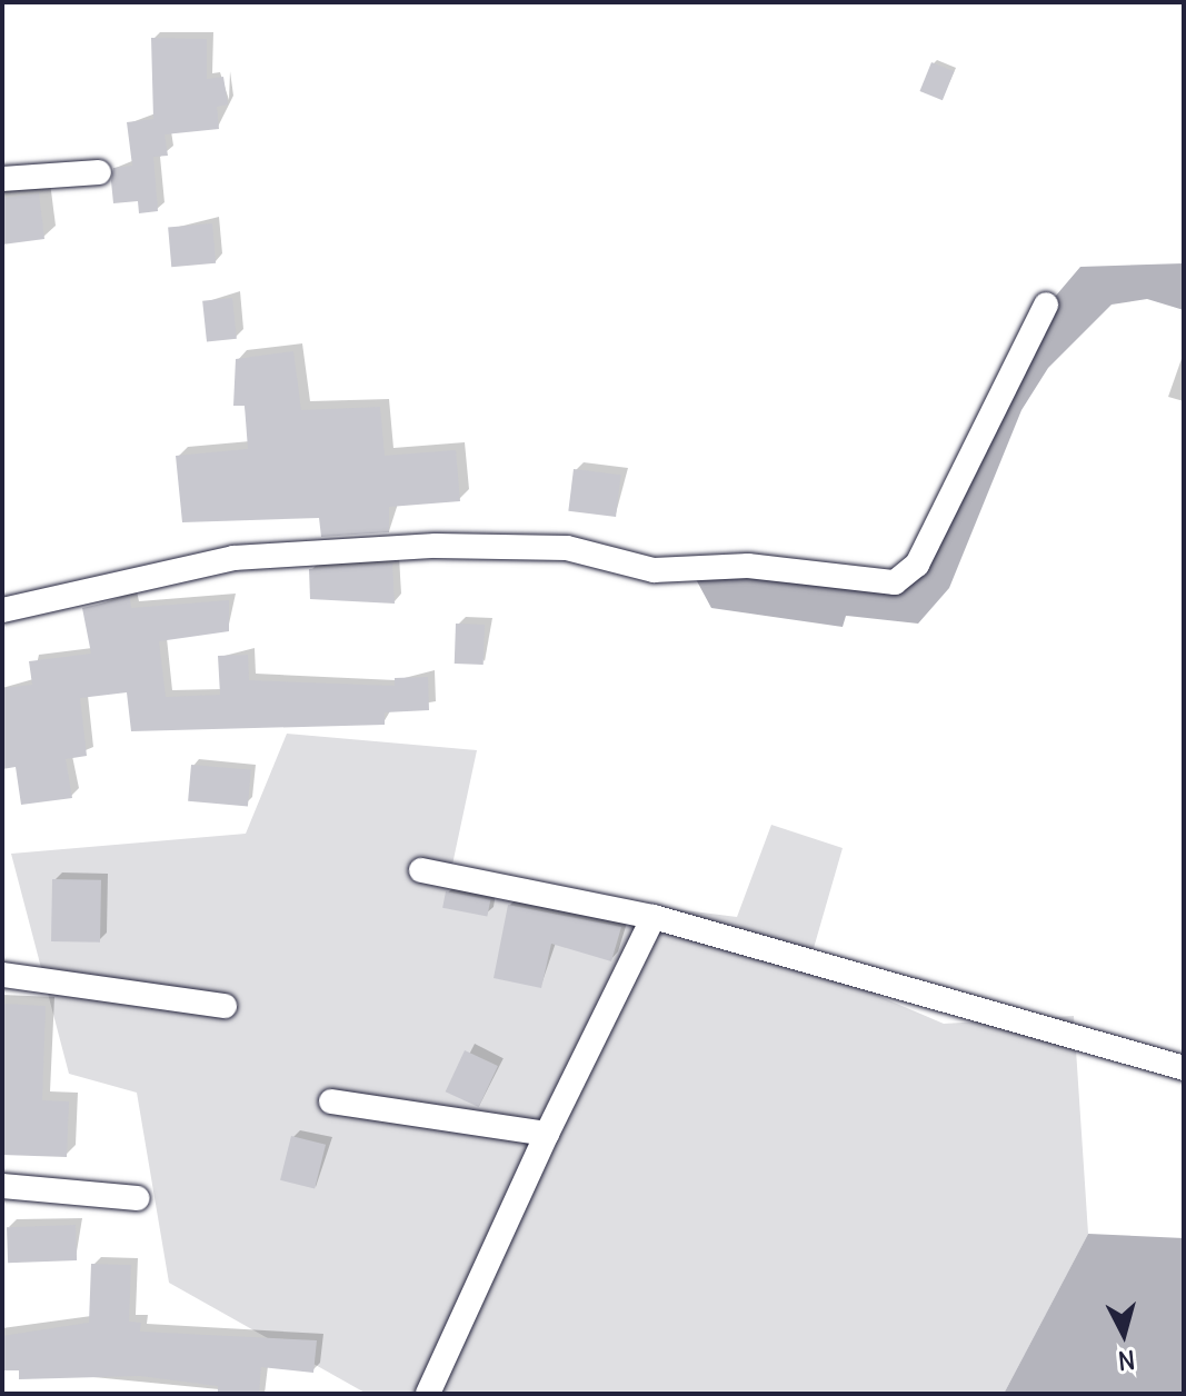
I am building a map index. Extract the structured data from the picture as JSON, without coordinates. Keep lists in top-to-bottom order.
{
  "north": "bottom"
}
